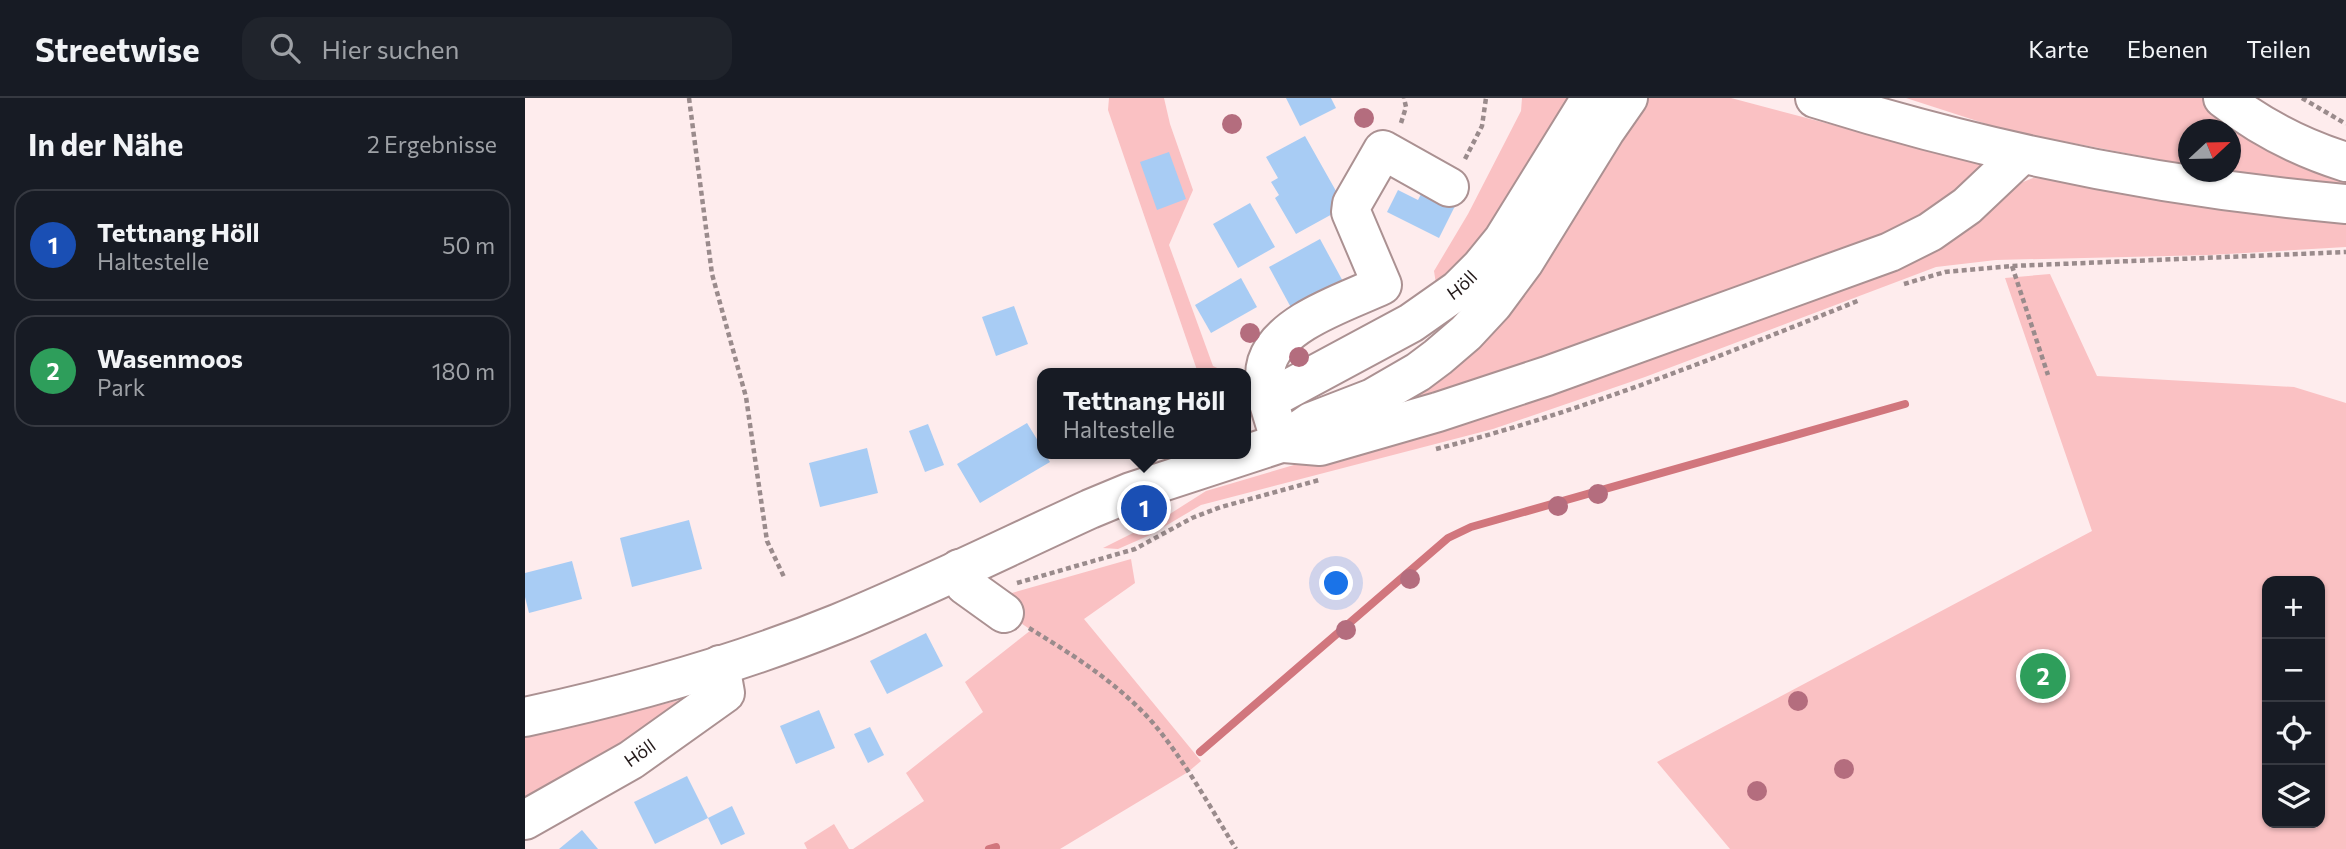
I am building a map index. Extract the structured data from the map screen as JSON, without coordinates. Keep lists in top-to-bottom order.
{
  "streets": {
    "main road": ["Höll"]
  },
  "north": "right",
  "page": {
    "header": "Streetwise",
    "search": "Hier suchen",
    "nav": ["Karte", "Ebenen", "Teilen"],
    "heading": ["In der Nähe", "2 Ergebnisse"],
    "list": [
      {
        "mark": "1",
        "name": "Tettnang Höll",
        "note": "Haltestelle",
        "value": "50 m"
      },
      {
        "mark": "2",
        "name": "Wasenmoos",
        "note": "Park",
        "value": "180 m"
      }
    ],
    "popup": ["Tettnang Höll", "Haltestelle"],
    "pins": ["1", "2"],
    "map_buttons": ["+", "−"]
  }
}
